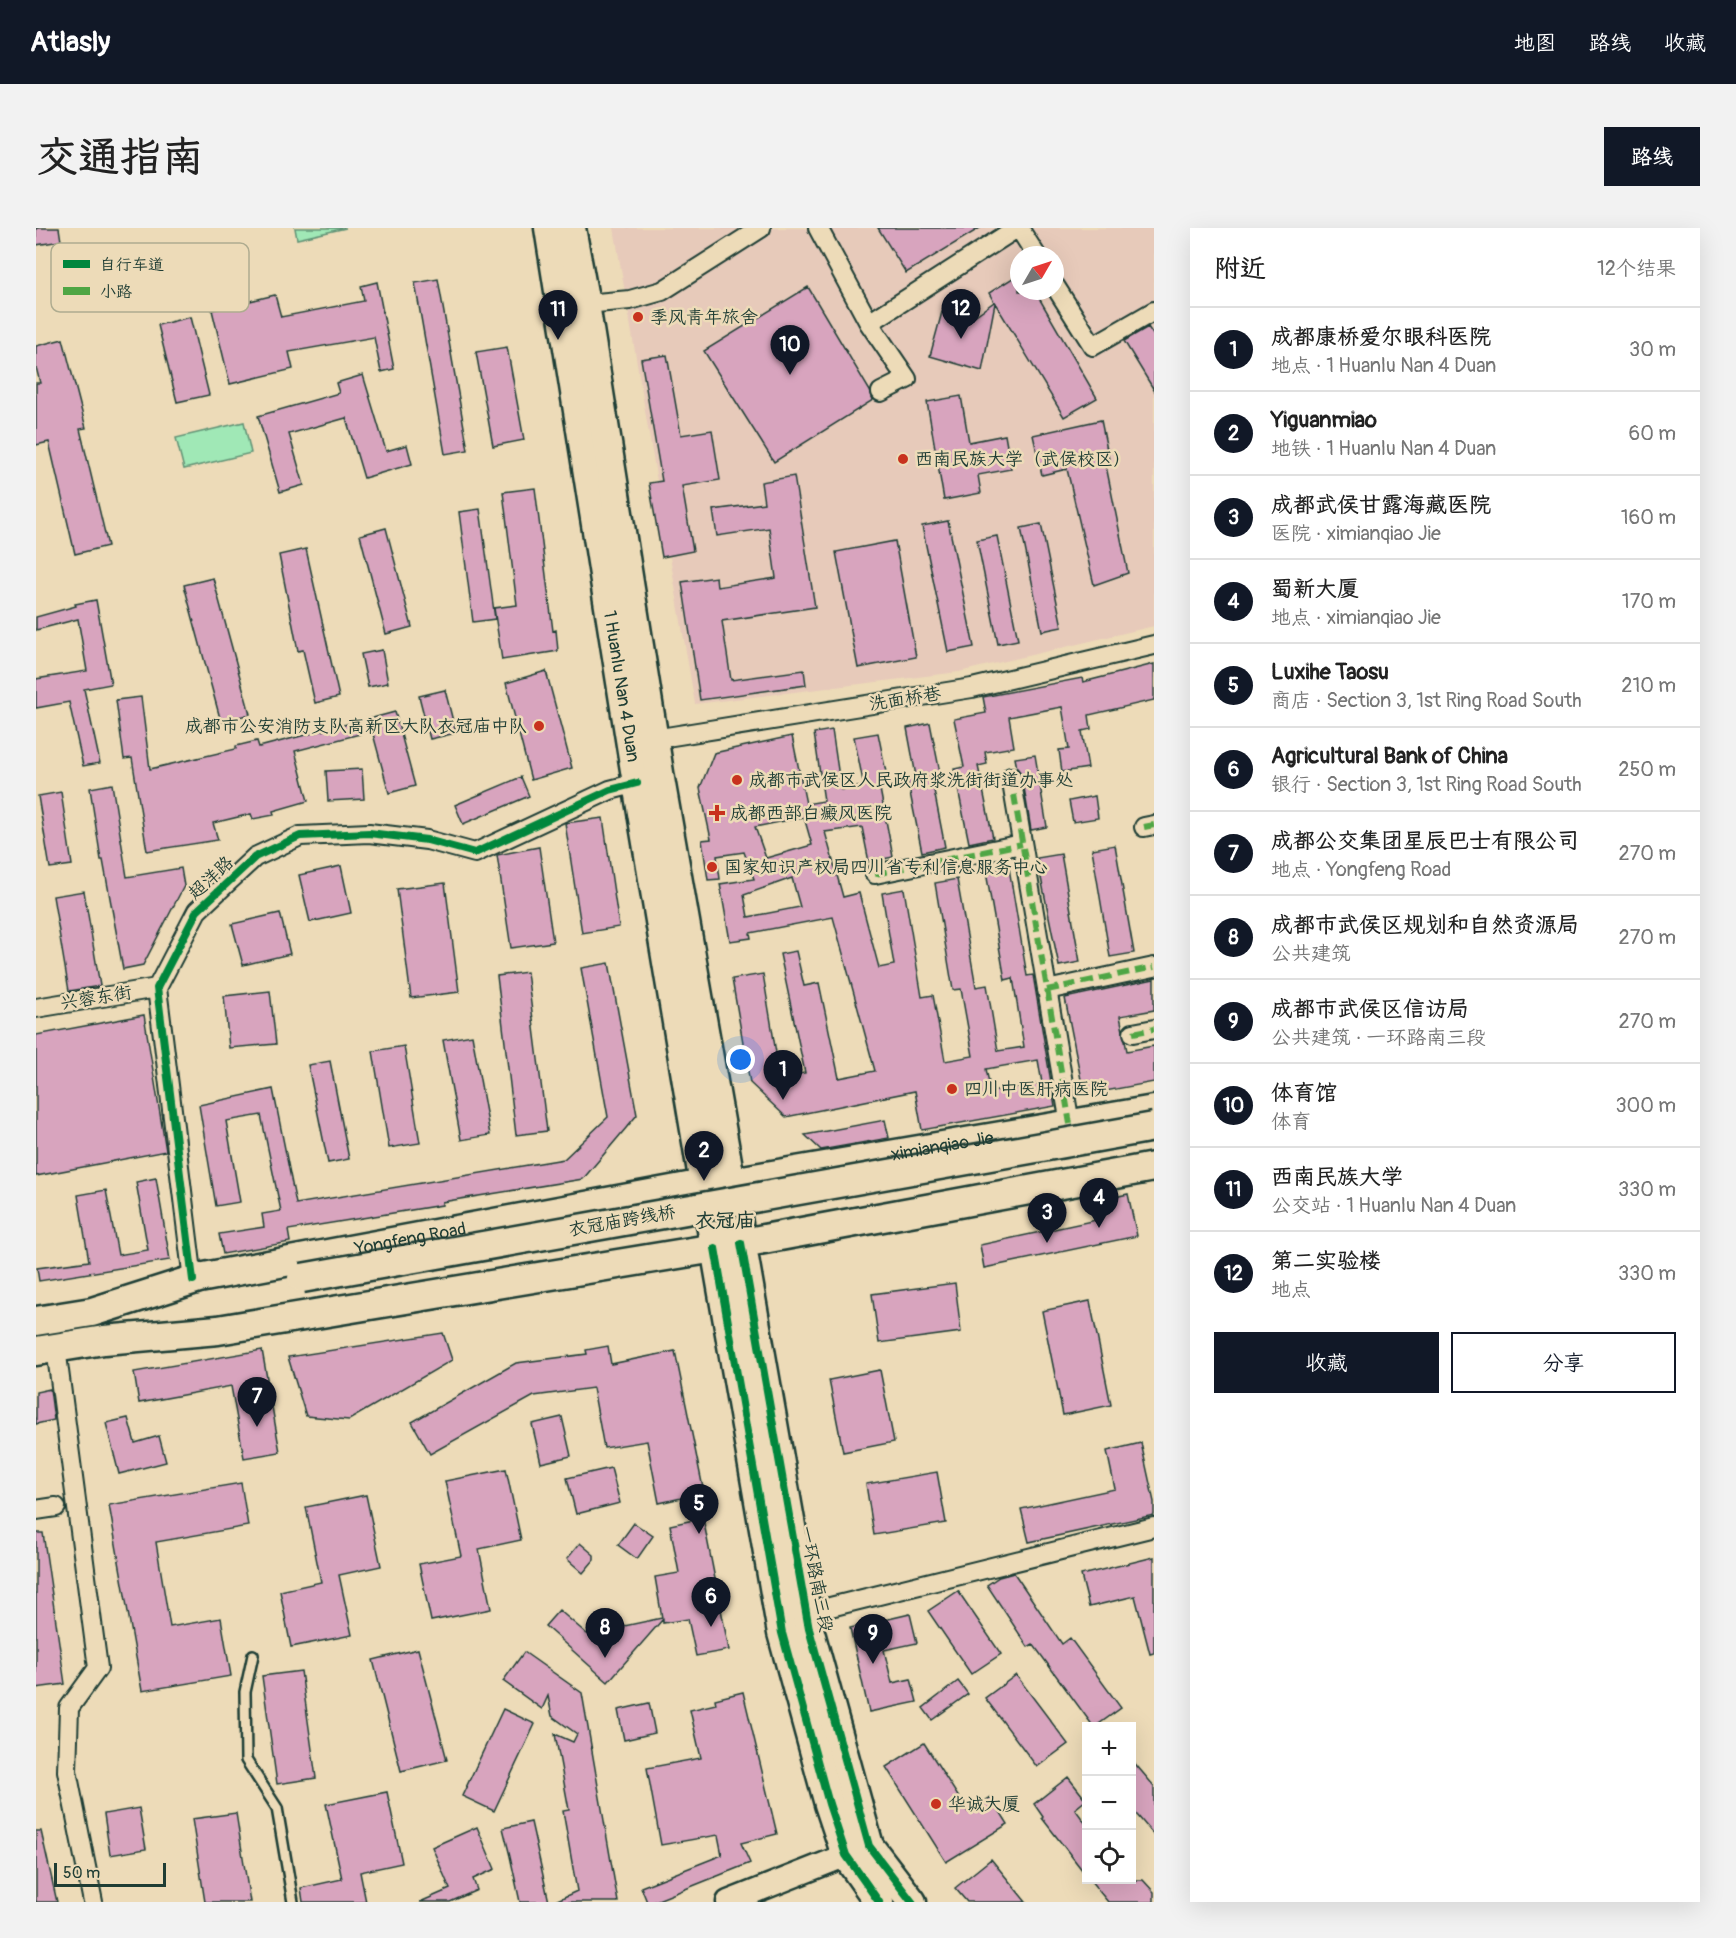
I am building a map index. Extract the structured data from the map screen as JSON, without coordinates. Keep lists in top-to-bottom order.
{
  "streets": {
    "main road": [
      "1 Huanlu Nan 4 Duan",
      "ximianqiao Jie",
      "衣冠庙跨线桥",
      "Yongfeng Road"
    ],
    "street": ["洗面桥巷", "超洋路", "兴蓉东街"],
    "cycle path": ["一环路南三段"]
  },
  "crossings": [
    ["1 Huanlu Nan 4 Duan", "洗面桥巷"],
    ["1 Huanlu Nan 4 Duan", "超洋路"],
    ["1 Huanlu Nan 4 Duan", "ximianqiao Jie"],
    ["1 Huanlu Nan 4 Duan", "Yongfeng Road"],
    ["超洋路", "兴蓉东街"],
    ["ximianqiao Jie", "Yongfeng Road"],
    ["衣冠庙跨线桥", "Yongfeng Road"]
  ],
  "districts": ["衣冠庙"],
  "places": {
    "other": [
      "季风青年旅舍",
      "西南民族大学（武侯校区）",
      "成都市公安消防支队高新区大队衣冠庙中队",
      "成都市武侯区人民政府浆洗街街道办事处",
      "国家知识产权局四川省专利信息服务中心",
      "四川中医肝病医院",
      "华诚大厦"
    ],
    "health": ["成都西部白癜风医院"]
  },
  "legend": ["自行车道", "小路"],
  "scale_bar": "50 m",
  "north": "top right",
  "page": {
    "header": "Atlasly",
    "nav": ["地图", "路线", "收藏"],
    "buttons": [
      "路线",
      ["收藏", "分享"]
    ],
    "title": "交通指南",
    "heading": ["附近", "12个结果"],
    "pins": [
      "12",
      "11",
      "10",
      "1",
      "2",
      "4",
      "3",
      "7",
      "5",
      "6",
      "8",
      "9"
    ],
    "list": [
      {
        "mark": "1",
        "name": "成都康桥爱尔眼科医院",
        "note": "地点 · 1 Huanlu Nan 4 Duan",
        "value": "30 m"
      },
      {
        "mark": "2",
        "name": "Yiguanmiao",
        "note": "地铁 · 1 Huanlu Nan 4 Duan",
        "value": "60 m"
      },
      {
        "mark": "3",
        "name": "成都武侯甘露海藏医院",
        "note": "医院 · ximianqiao Jie",
        "value": "160 m"
      },
      {
        "mark": "4",
        "name": "蜀新大厦",
        "note": "地点 · ximianqiao Jie",
        "value": "170 m"
      },
      {
        "mark": "5",
        "name": "Luxihe Taosu",
        "note": "商店 · Section 3, 1st Ring Road South",
        "value": "210 m"
      },
      {
        "mark": "6",
        "name": "Agricultural Bank of China",
        "note": "银行 · Section 3, 1st Ring Road South",
        "value": "250 m"
      },
      {
        "mark": "7",
        "name": "成都公交集团星辰巴士有限公司",
        "note": "地点 · Yongfeng Road",
        "value": "270 m"
      },
      {
        "mark": "8",
        "name": "成都市武侯区规划和自然资源局",
        "note": "公共建筑",
        "value": "270 m"
      },
      {
        "mark": "9",
        "name": "成都市武侯区信访局",
        "note": "公共建筑 · 一环路南三段",
        "value": "270 m"
      },
      {
        "mark": "10",
        "name": "体育馆",
        "note": "体育",
        "value": "300 m"
      },
      {
        "mark": "11",
        "name": "西南民族大学",
        "note": "公交站 · 1 Huanlu Nan 4 Duan",
        "value": "330 m"
      },
      {
        "mark": "12",
        "name": "第二实验楼",
        "note": "地点",
        "value": "330 m"
      }
    ],
    "map_buttons": ["+", "−"],
    "scale": "50 m"
  }
}
